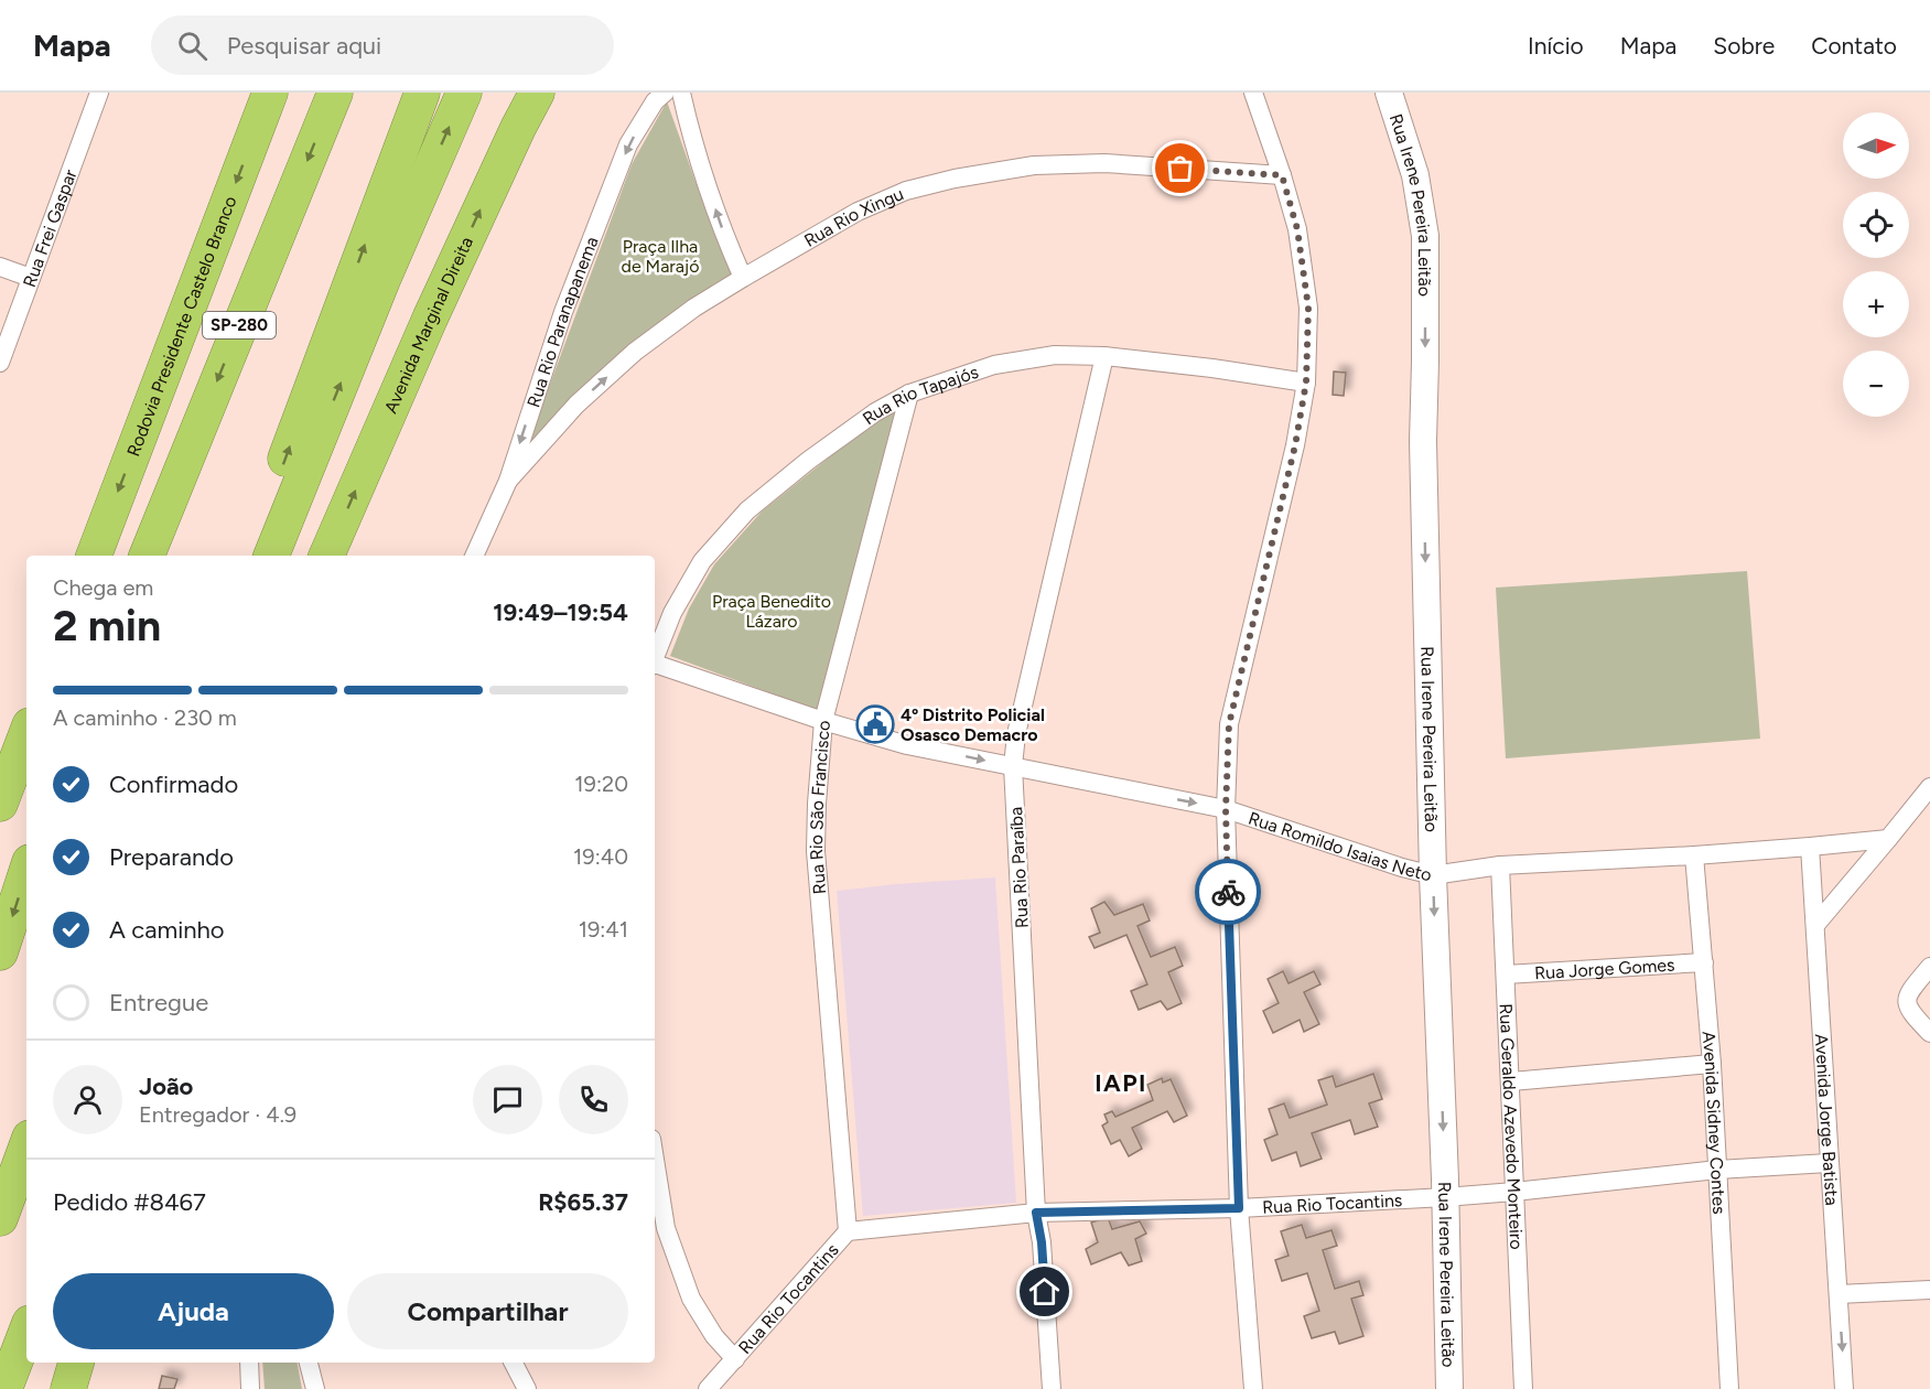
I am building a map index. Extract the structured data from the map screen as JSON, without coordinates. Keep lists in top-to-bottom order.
{
  "streets": {
    "highway": ["Avenida Marginal Direita", "Rodovia Presidente Castelo Branco", "SP-280"],
    "street": [
      "Rua Irene Pereira Leitão",
      "Rua Rio Xingu",
      "Rua Frei Gaspar",
      "Rua Rio Paranapanema",
      "Rua Rio Tapajós",
      "Rua Rio São Francisco",
      "Rua Romildo Isaias Neto",
      "Rua Rio Paraíba",
      "Rua Jorge Gomes",
      "Avenida Jorge Batista",
      "Avenida Sidney Contes",
      "Rua Geraldo Azevedo Monteiro",
      "Rua Rio Tocantins"
    ]
  },
  "crossings": [
    ["Rua Irene Pereira Leitão", "Rua Romildo Isaias Neto"],
    ["Rua Irene Pereira Leitão", "Rua Rio Tocantins"],
    ["Rua Rio Xingu", "Rua Rio Paranapanema"],
    ["Rua Rio Tapajós", "Rua Rio São Francisco"],
    ["Rua Rio Tapajós", "Rua Rio Paraíba"],
    ["Rua Rio São Francisco", "Rua Romildo Isaias Neto"],
    ["Rua Rio São Francisco", "Rua Rio Tocantins"],
    ["Rua Romildo Isaias Neto", "Rua Rio Paraíba"],
    ["Rua Romildo Isaias Neto", "Avenida Jorge Batista"],
    ["Rua Romildo Isaias Neto", "Avenida Sidney Contes"],
    ["Rua Romildo Isaias Neto", "Rua Geraldo Azevedo Monteiro"],
    ["Rua Rio Paraíba", "Rua Rio Tocantins"],
    ["Rua Jorge Gomes", "Avenida Sidney Contes"],
    ["Rua Jorge Gomes", "Rua Geraldo Azevedo Monteiro"],
    ["Avenida Jorge Batista", "Rua Rio Tocantins"],
    ["Avenida Sidney Contes", "Rua Rio Tocantins"],
    ["Rua Geraldo Azevedo Monteiro", "Rua Rio Tocantins"]
  ],
  "one_way": ["Rua Rio Xingu", "Rua Rio Paranapanema"],
  "districts": ["IAPI"],
  "parks": ["Praça Ilha de Marajó", "Praça Benedito Lázaro"],
  "places": {
    "public building": ["4º Distrito Policial Osasco Demacro"]
  },
  "north": "right",
  "page": {
    "header": "Mapa",
    "search": "Pesquisar aqui",
    "nav": [
      "Início",
      "Mapa",
      "Sobre",
      "Contato"
    ],
    "map_buttons": ["+", "−"],
    "heading": ["2 min", "Chega em", "19:49–19:54"],
    "panel": [
      "João",
      "Entregador · 4.9",
      "Pedido #8467",
      "R$65.37"
    ],
    "bar": "A caminho · 230 m",
    "list": [
      ["Confirmado", "19:20"],
      ["Preparando", "19:40"],
      ["A caminho", "19:41"],
      "Entregue"
    ],
    "buttons": ["Ajuda", "Compartilhar"]
  }
}
